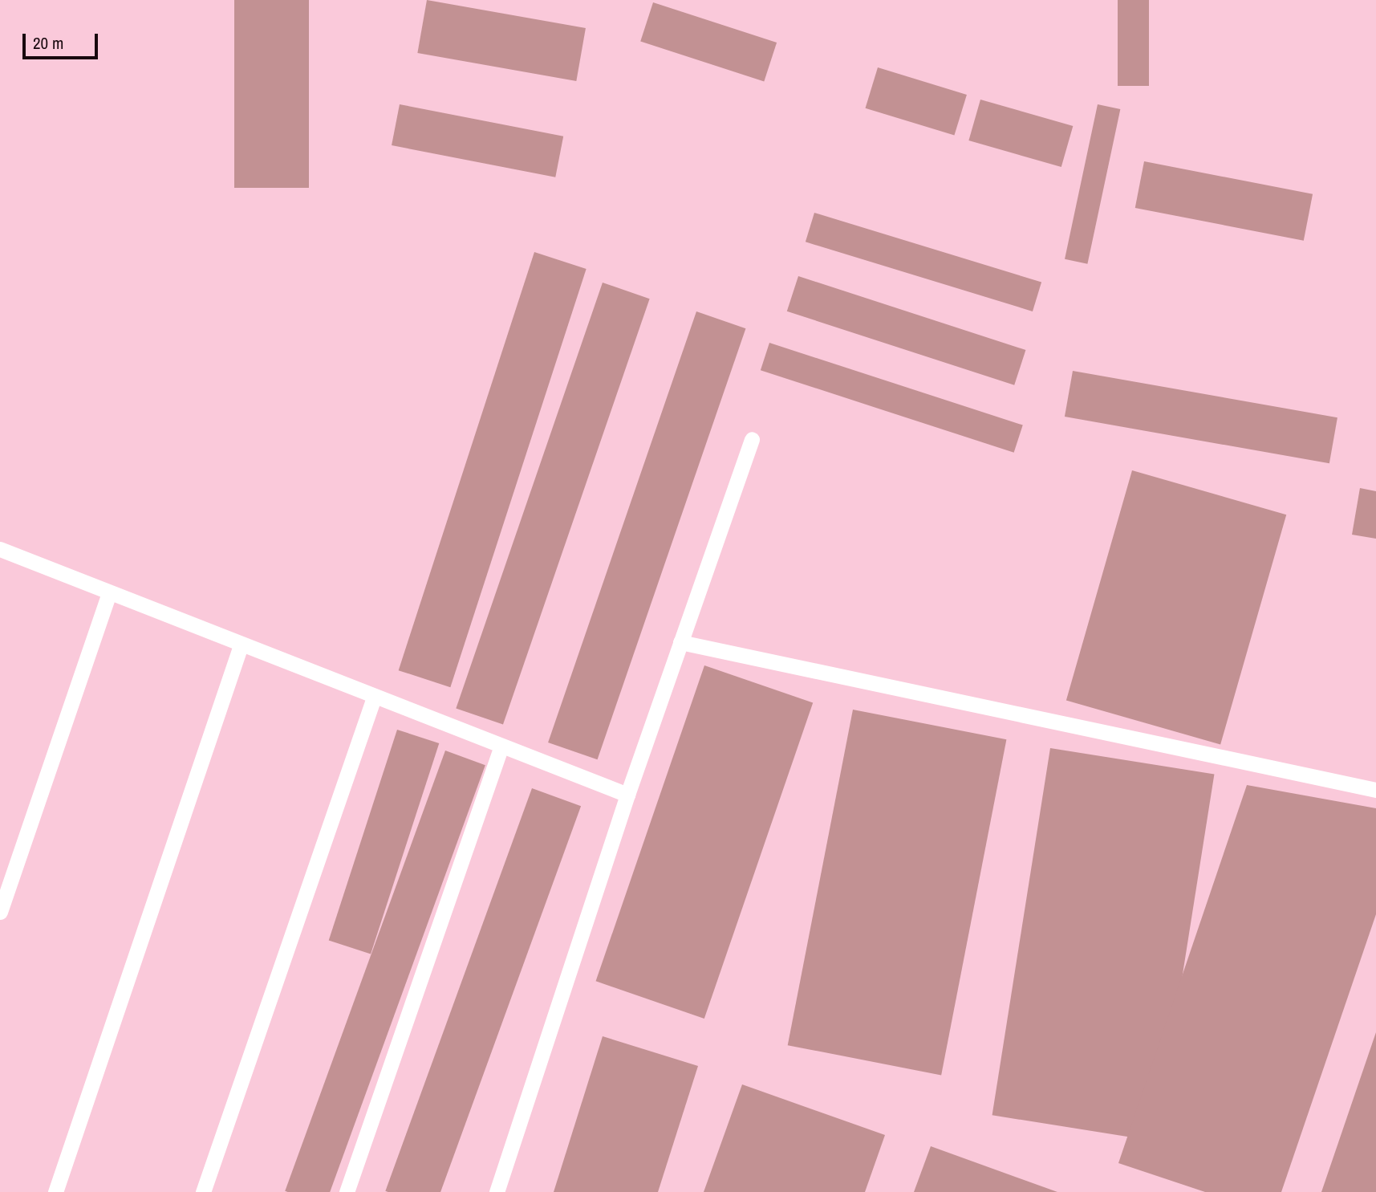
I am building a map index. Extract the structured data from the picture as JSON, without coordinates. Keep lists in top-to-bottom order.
{
  "scale_bar": "20 m"
}
